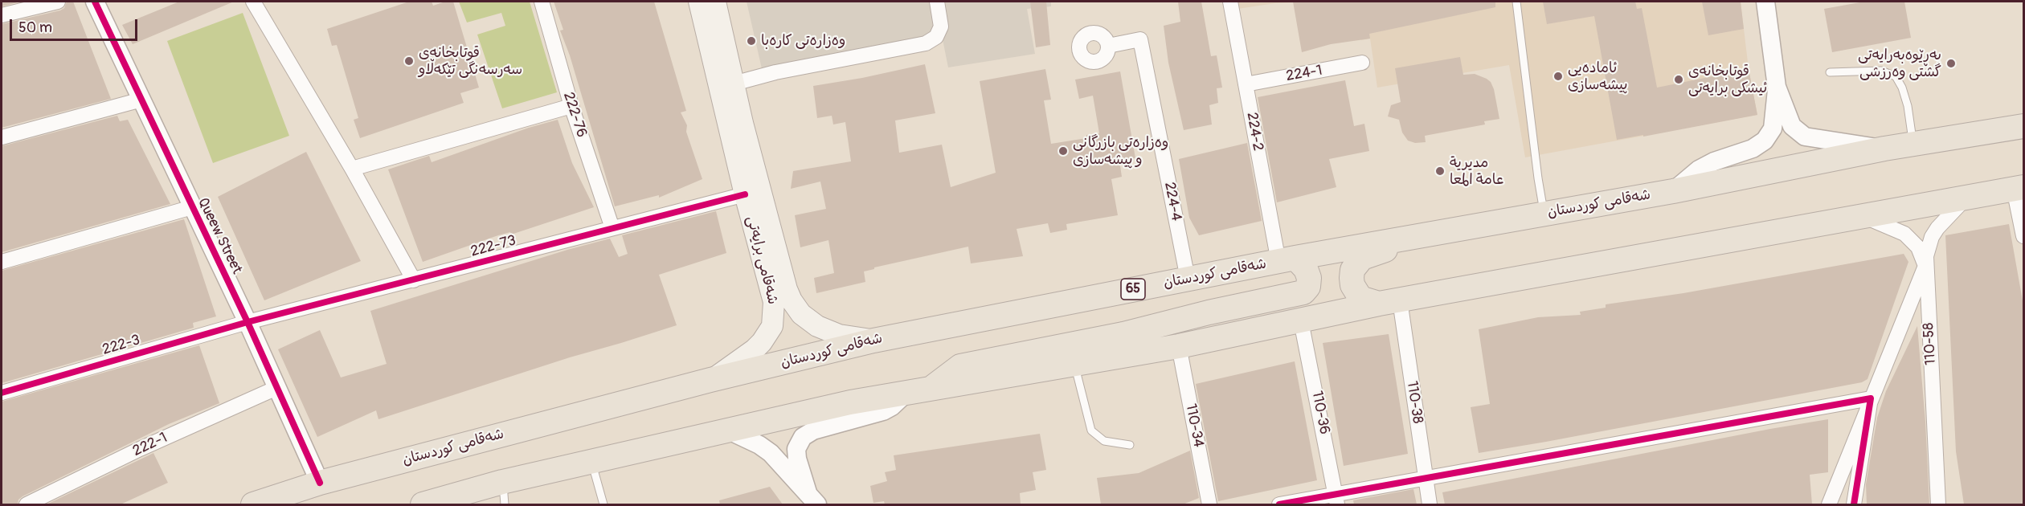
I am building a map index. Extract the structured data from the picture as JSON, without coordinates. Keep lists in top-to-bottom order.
{
  "streets": {
    "highway": ["شەقامی کوردستان", "65"],
    "main road": ["شەقامی برایەتی"],
    "street": [
      "224-1",
      "222-76",
      "224-2",
      "224-4",
      "Queew Street",
      "222-73",
      "110-58",
      "222-3",
      "110-38",
      "110-36",
      "110-34",
      "222-1"
    ]
  },
  "crossings": [
    ["224-1", "224-2"],
    ["222-76", "222-73"],
    ["224-2", "شەقامی کوردستان"],
    ["224-4", "شەقامی کوردستان"],
    ["شەقامی کوردستان", "Queew Street"],
    ["شەقامی کوردستان", "شەقامی برایەتی"],
    ["Queew Street", "222-73"],
    ["Queew Street", "222-3"],
    ["Queew Street", "222-1"],
    ["222-73", "شەقامی برایەتی"],
    ["222-73", "222-3"]
  ],
  "places": [
    "وەزارەتی کارەبا",
    "قوتابخانەی سەرسەنگی تێکەڵاو",
    "بەڕێوەبەرایەتی گشتی وەرزشی",
    "ئامادەیی پیشەسازی",
    "قوتابخانەی ئیشکی برایەتی",
    "وەزارەتی بازرگانی و پیشەسازی",
    "مدیریة عامة المعا"
  ],
  "scale_bar": "50 m"
}
